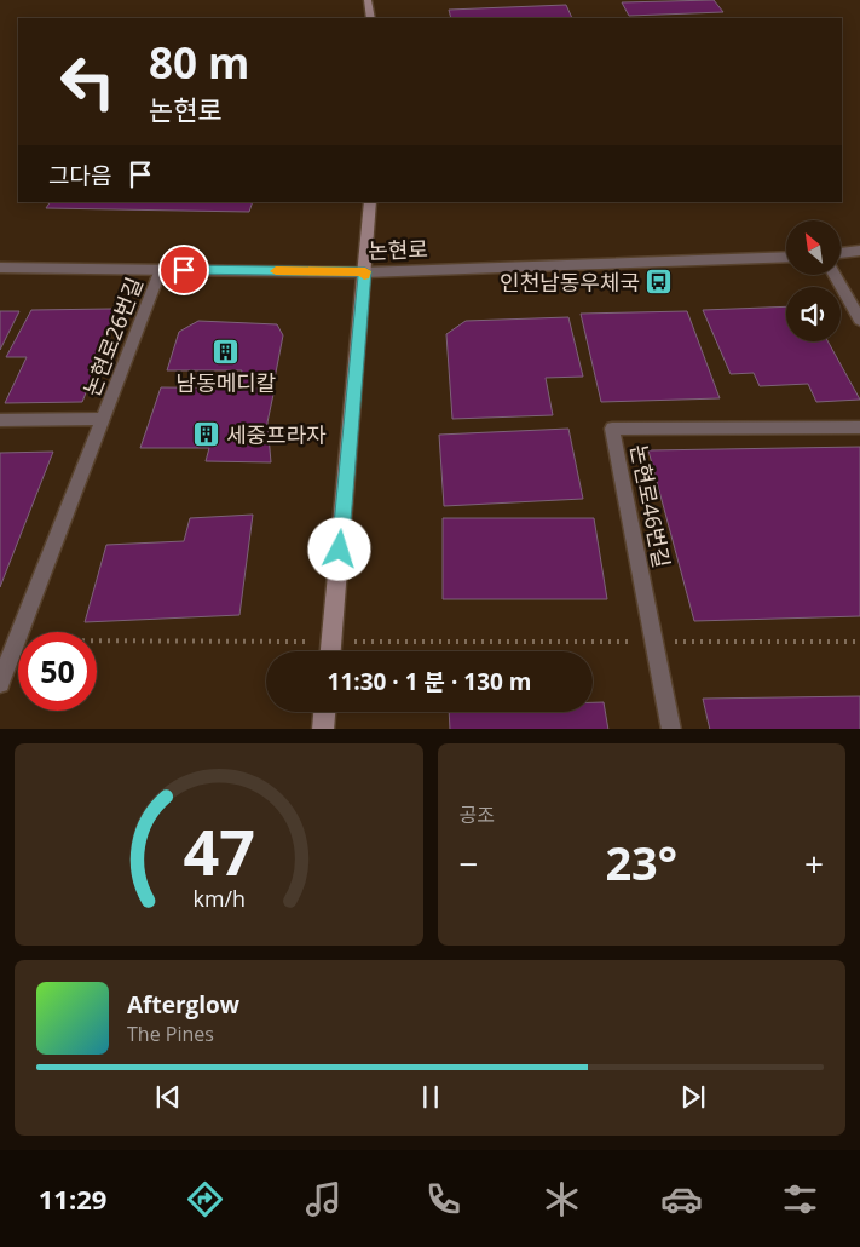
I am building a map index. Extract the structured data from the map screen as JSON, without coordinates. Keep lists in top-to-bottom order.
{
  "streets": {
    "street": ["논현로"],
    "lane": ["논현로26번길", "논현로46번길"]
  },
  "crossings": [
    ["논현로", "논현로26번길"]
  ],
  "places": {
    "bus stop": ["인천남동우체국"],
    "building": ["남동메디칼", "세중프라자"]
  },
  "north": "top left",
  "page": {
    "turn": ["80 m", "논현로"],
    "then": "그다음",
    "limit": "50",
    "trip": "11:30 · 1 분 · 130 m",
    "tile": "공조",
    "heat": ["−", "23°", "+"],
    "song": ["Afterglow", "The Pines"],
    "tabs": "11:29",
    "gauge": ["47", "km/h"]
  }
}
